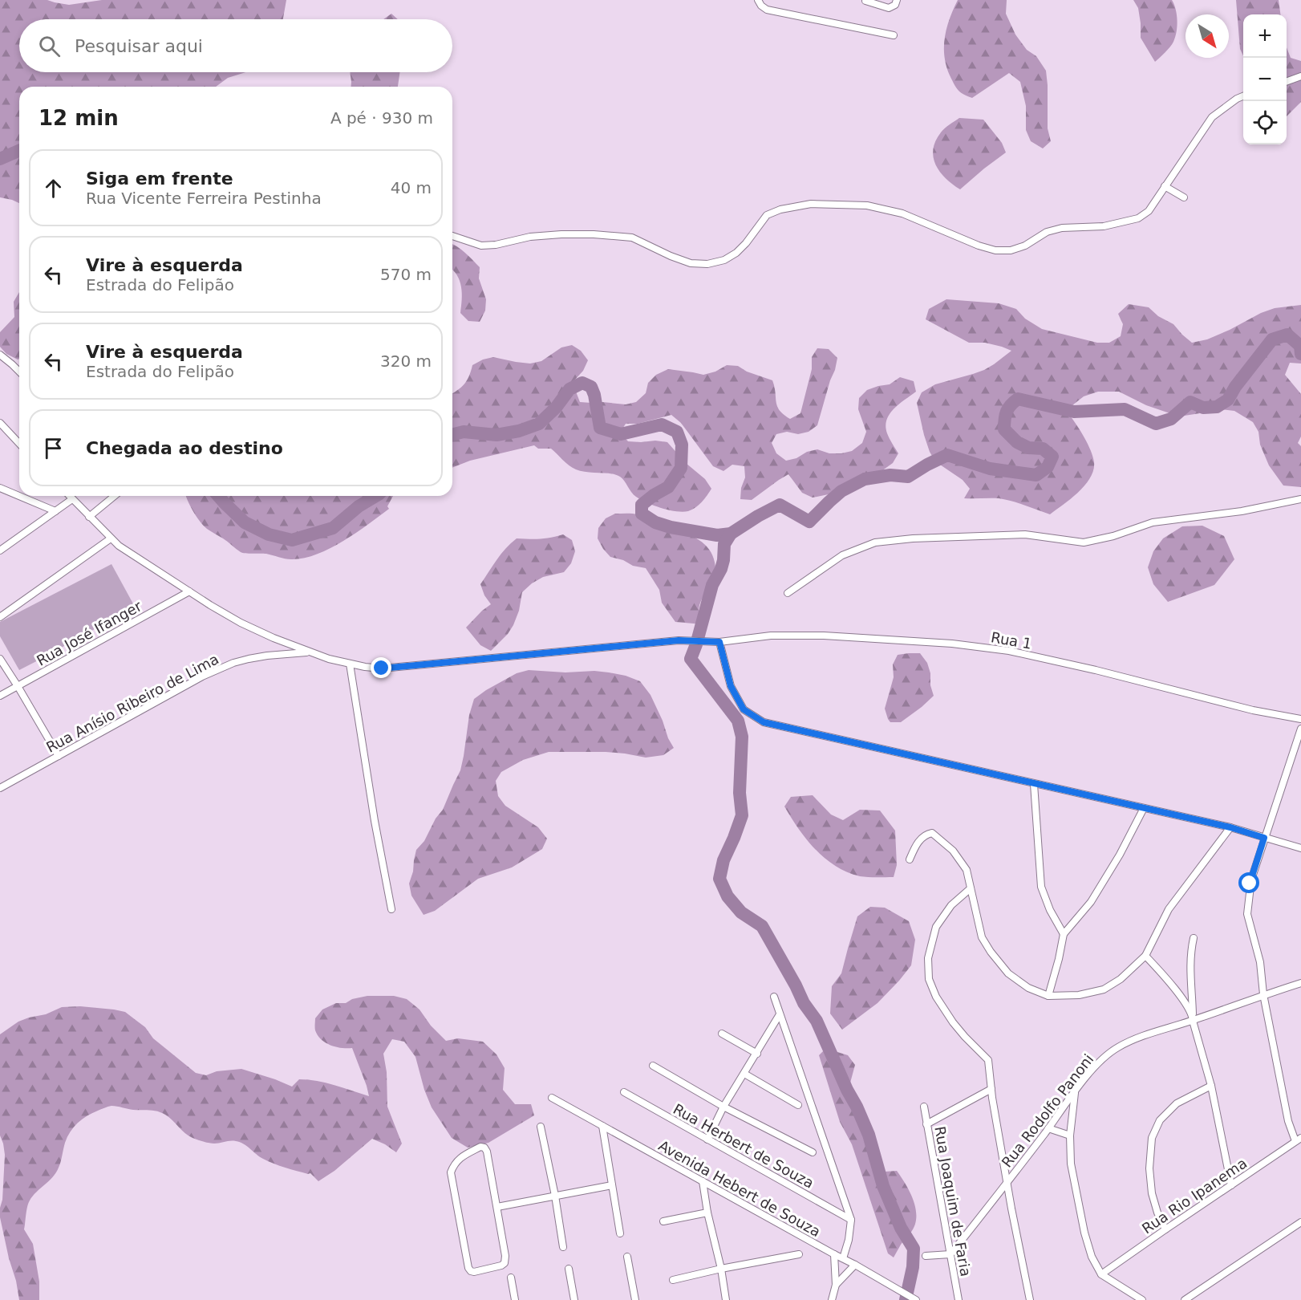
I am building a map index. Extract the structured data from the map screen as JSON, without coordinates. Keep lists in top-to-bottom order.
{
  "streets": {
    "street": [
      "Rua José Ifanger",
      "Rua 1",
      "Rua Anísio Ribeiro de Lima",
      "Rua Rodolfo Panoni",
      "Rua Herbert de Souza",
      "Avenida Hebert de Souza",
      "Rua Rio Ipanema",
      "Rua Joaquim de Faria"
    ]
  },
  "crossings": [
    ["Rua 1", "Rua Anísio Ribeiro de Lima"],
    ["Rua Rodolfo Panoni", "Rua Joaquim de Faria"]
  ],
  "north": "bottom right",
  "page": {
    "map_buttons": ["+", "−"],
    "search": "Pesquisar aqui",
    "heading": ["12 min", "A pé · 930 m"],
    "list": [
      ["Siga em frente", "Rua Vicente Ferreira Pestinha", "40 m"],
      ["Vire à esquerda", "Estrada do Felipão", "570 m"],
      ["Vire à esquerda", "Estrada do Felipão", "320 m"],
      "Chegada ao destino"
    ]
  }
}
